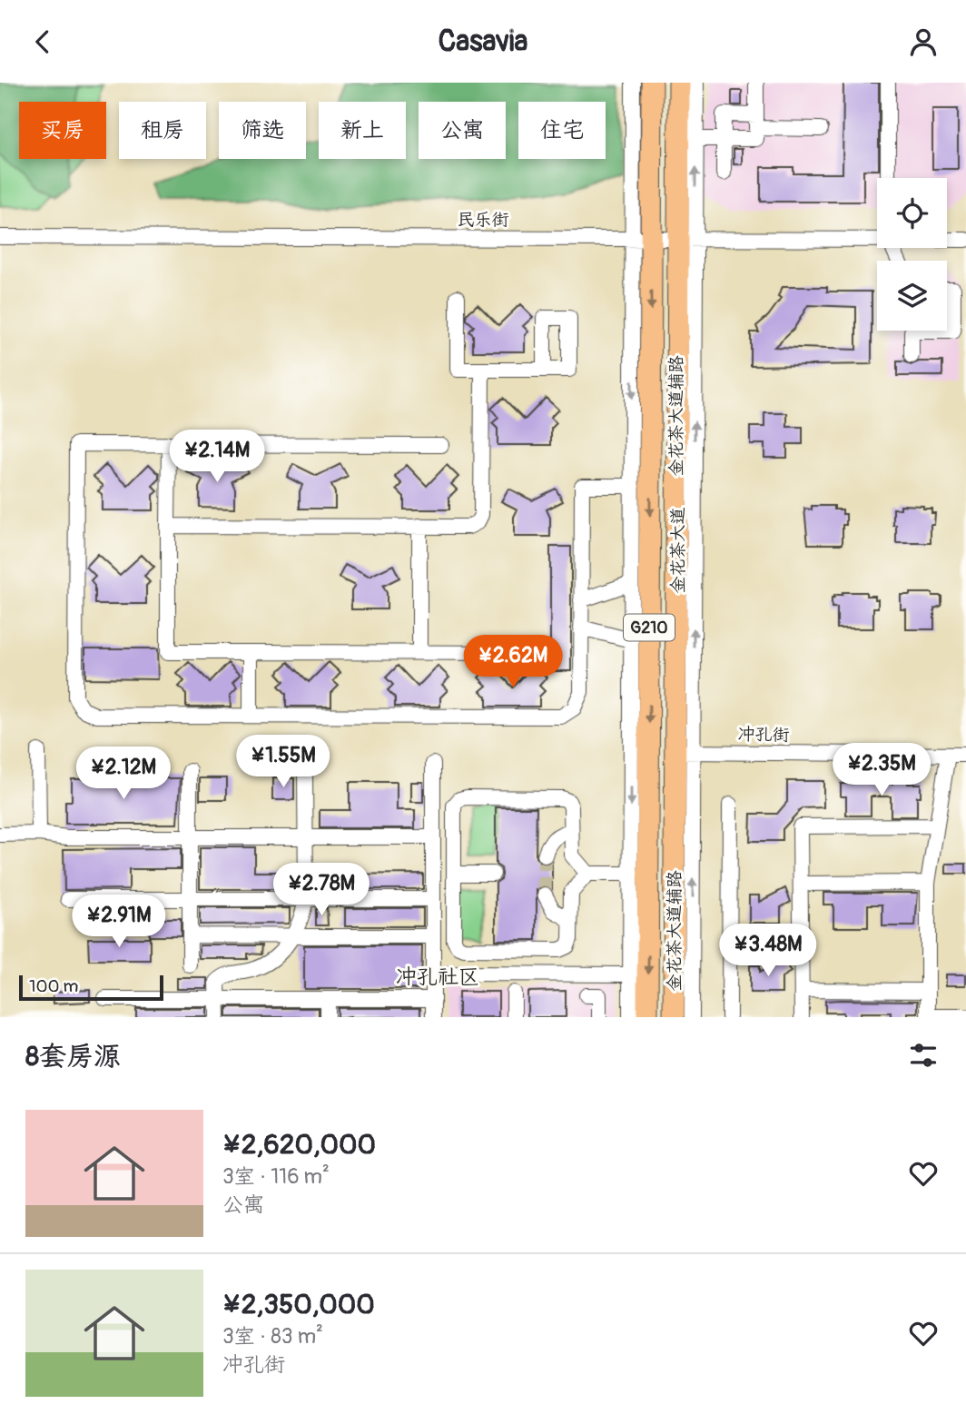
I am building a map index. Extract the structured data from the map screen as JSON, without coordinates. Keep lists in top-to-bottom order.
{
  "streets": {
    "highway": ["金花茶大道", "G210"],
    "street": ["民乐街", "金花茶大道辅路", "冲孔街"]
  },
  "crossings": [
    ["民乐街", "金花茶大道"],
    ["金花茶大道辅路", "金花茶大道"],
    ["金花茶大道辅路", "冲孔街"],
    ["金花茶大道", "冲孔街"]
  ],
  "districts": ["冲孔社区"],
  "scale_bar": "100 m",
  "page": {
    "header": "Casavia",
    "chip": [
      "买房",
      "租房",
      "筛选",
      "新上",
      "公寓",
      "住宅"
    ],
    "price": [
      "¥2.14M",
      "¥2.62M",
      "¥1.55M",
      "¥2.35M",
      "¥2.12M",
      "¥2.78M",
      "¥2.91M",
      "¥3.48M"
    ],
    "scale": "100 m",
    "heading": "8套房源",
    "list": [
      {
        "name": "¥2,620,000",
        "note": "3室 · 116 m² · 公寓"
      },
      {
        "name": "¥2,350,000",
        "note": "3室 · 83 m² · 冲孔街"
      }
    ]
  }
}
